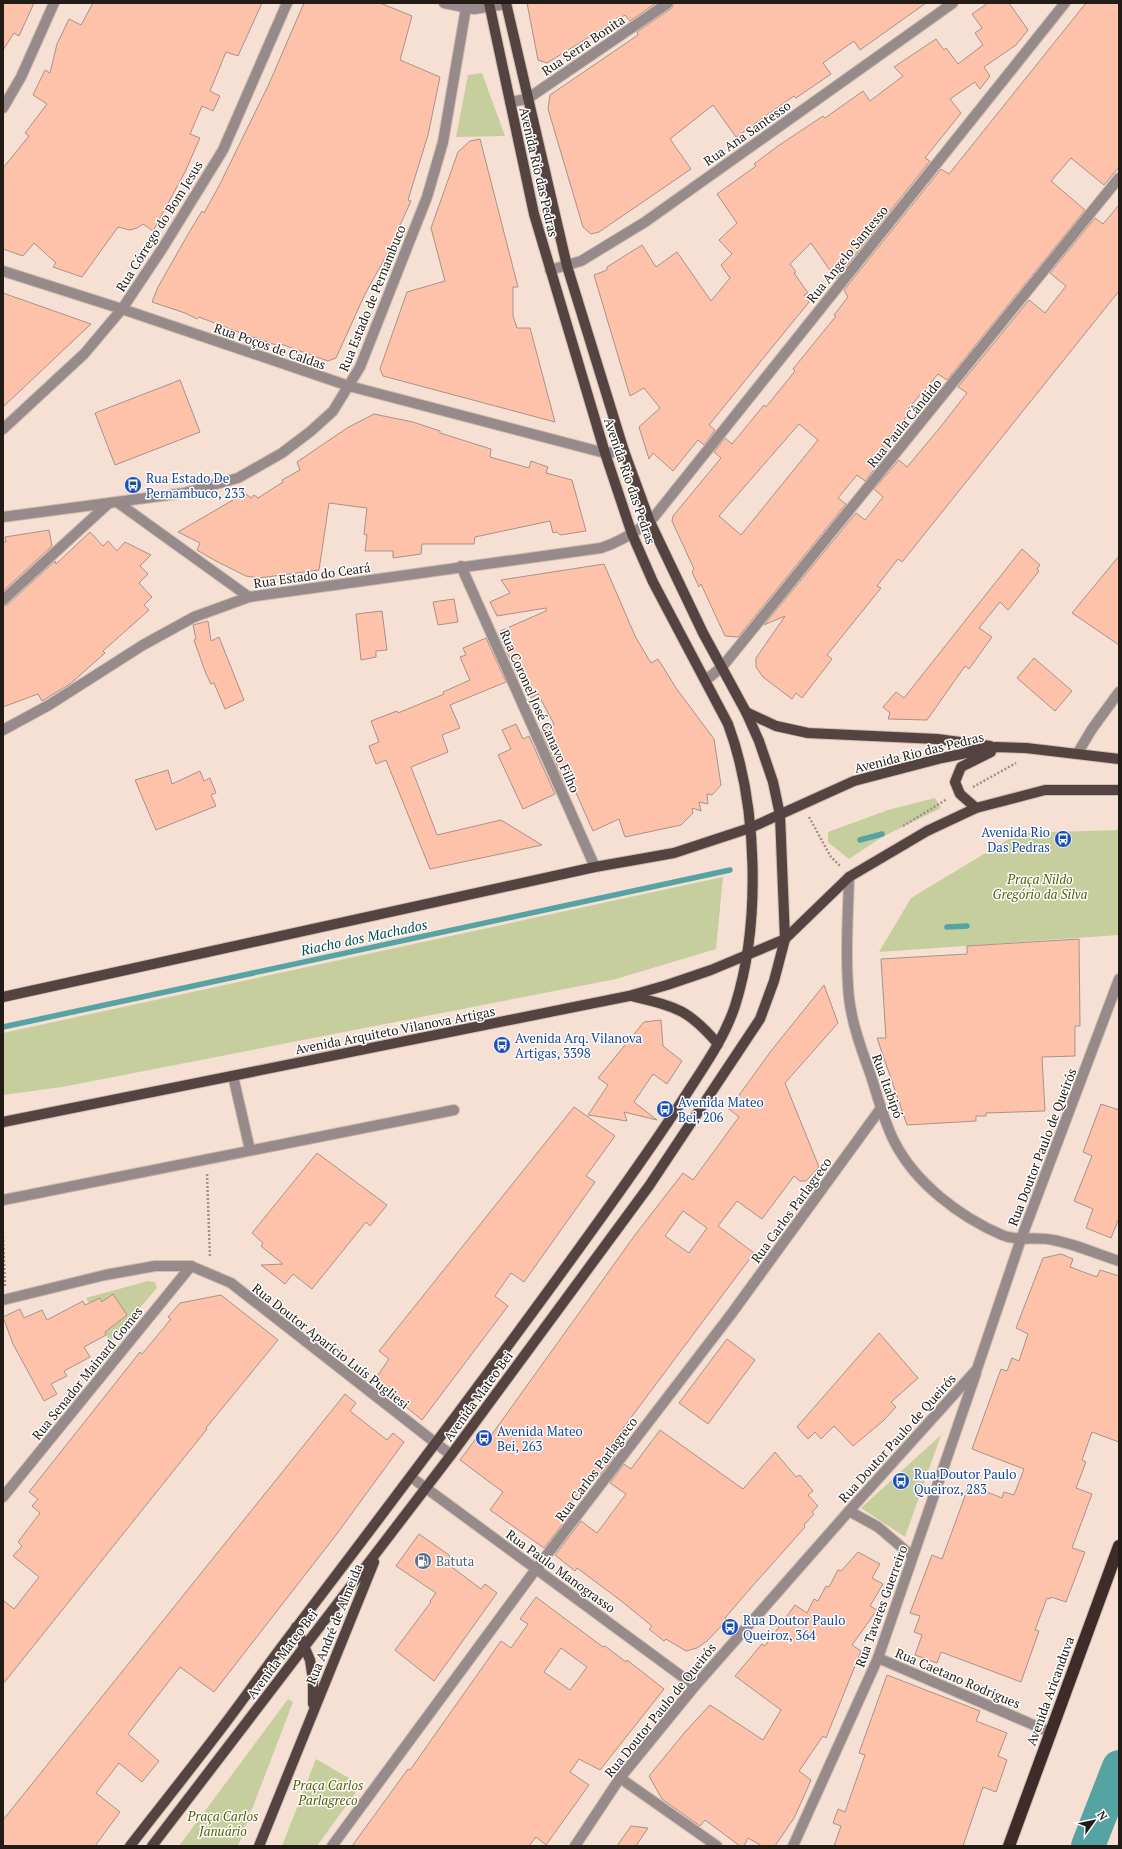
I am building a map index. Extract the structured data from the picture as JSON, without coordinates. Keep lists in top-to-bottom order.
{
  "streets": {
    "highway": ["Avenida Aricanduva"],
    "main road": [
      "Avenida Rio das Pedras",
      "Avenida Arquiteto Vilanova Artigas",
      "Avenida Mateo Bei",
      "Rua André de Almeida"
    ],
    "street": [
      "Rua Serra Bonita",
      "Rua Ana Santesso",
      "Rua Córrego do Bom Jesus",
      "Rua Angelo Santesso",
      "Rua Estado de Pernambuco",
      "Rua Poços de Caldas",
      "Rua Paula Cândido",
      "Rua Estado do Ceará",
      "Rua Coronel José Canavo Filho",
      "Rua Itabipó",
      "Rua Doutor Paulo de Queirós",
      "Rua Carlos Parlagreco",
      "Rua Doutor Aparício Luís Pugliesi",
      "Rua Senador Mainard Gomes",
      "Rua Paulo Manograsso",
      "Rua Tavares Guerreiro",
      "Rua Caetano Rodrigues"
    ]
  },
  "crossings": [
    ["Rua Serra Bonita", "Avenida Rio das Pedras"],
    ["Rua Ana Santesso", "Avenida Rio das Pedras"],
    ["Avenida Rio das Pedras", "Rua Angelo Santesso"],
    ["Avenida Rio das Pedras", "Rua Poços de Caldas"],
    ["Avenida Rio das Pedras", "Rua Paula Cândido"],
    ["Avenida Rio das Pedras", "Rua Estado do Ceará"],
    ["Avenida Rio das Pedras", "Avenida Arquiteto Vilanova Artigas"],
    ["Avenida Rio das Pedras", "Avenida Mateo Bei"],
    ["Rua Córrego do Bom Jesus", "Rua Poços de Caldas"],
    ["Rua Angelo Santesso", "Rua Estado do Ceará"],
    ["Rua Estado de Pernambuco", "Rua Poços de Caldas"],
    ["Rua Estado do Ceará", "Rua Coronel José Canavo Filho"],
    ["Avenida Arquiteto Vilanova Artigas", "Avenida Mateo Bei"],
    ["Rua Itabipó", "Rua Doutor Paulo de Queirós"],
    ["Rua Itabipó", "Rua Carlos Parlagreco"],
    ["Rua Doutor Paulo de Queirós", "Rua Paulo Manograsso"],
    ["Rua Doutor Paulo de Queirós", "Rua Tavares Guerreiro"],
    ["Rua Carlos Parlagreco", "Rua Paulo Manograsso"],
    ["Rua Doutor Aparício Luís Pugliesi", "Rua Senador Mainard Gomes"],
    ["Rua Doutor Aparício Luís Pugliesi", "Avenida Mateo Bei"],
    ["Avenida Mateo Bei", "Rua Paulo Manograsso"],
    ["Avenida Mateo Bei", "Rua André de Almeida"],
    ["Rua Tavares Guerreiro", "Rua Caetano Rodrigues"],
    ["Rua Caetano Rodrigues", "Avenida Aricanduva"]
  ],
  "water": ["Riacho dos Machados"],
  "parks": ["Praça Nildo Gregório da Silva", "Praça Carlos Parlagreco", "Praça Carlos Januário"],
  "places": {
    "bus stop": [
      "Rua Estado De Pernambuco, 233",
      "Avenida Rio Das Pedras",
      "Avenida Arq. Vilanova Artigas, 3398",
      "Avenida Mateo Bei, 206",
      "Avenida Mateo Bei, 263",
      "Rua Doutor Paulo Queiroz, 283",
      "Rua Doutor Paulo Queiroz, 364"
    ],
    "fuel station": ["Batuta"]
  },
  "north": "top right"
}
